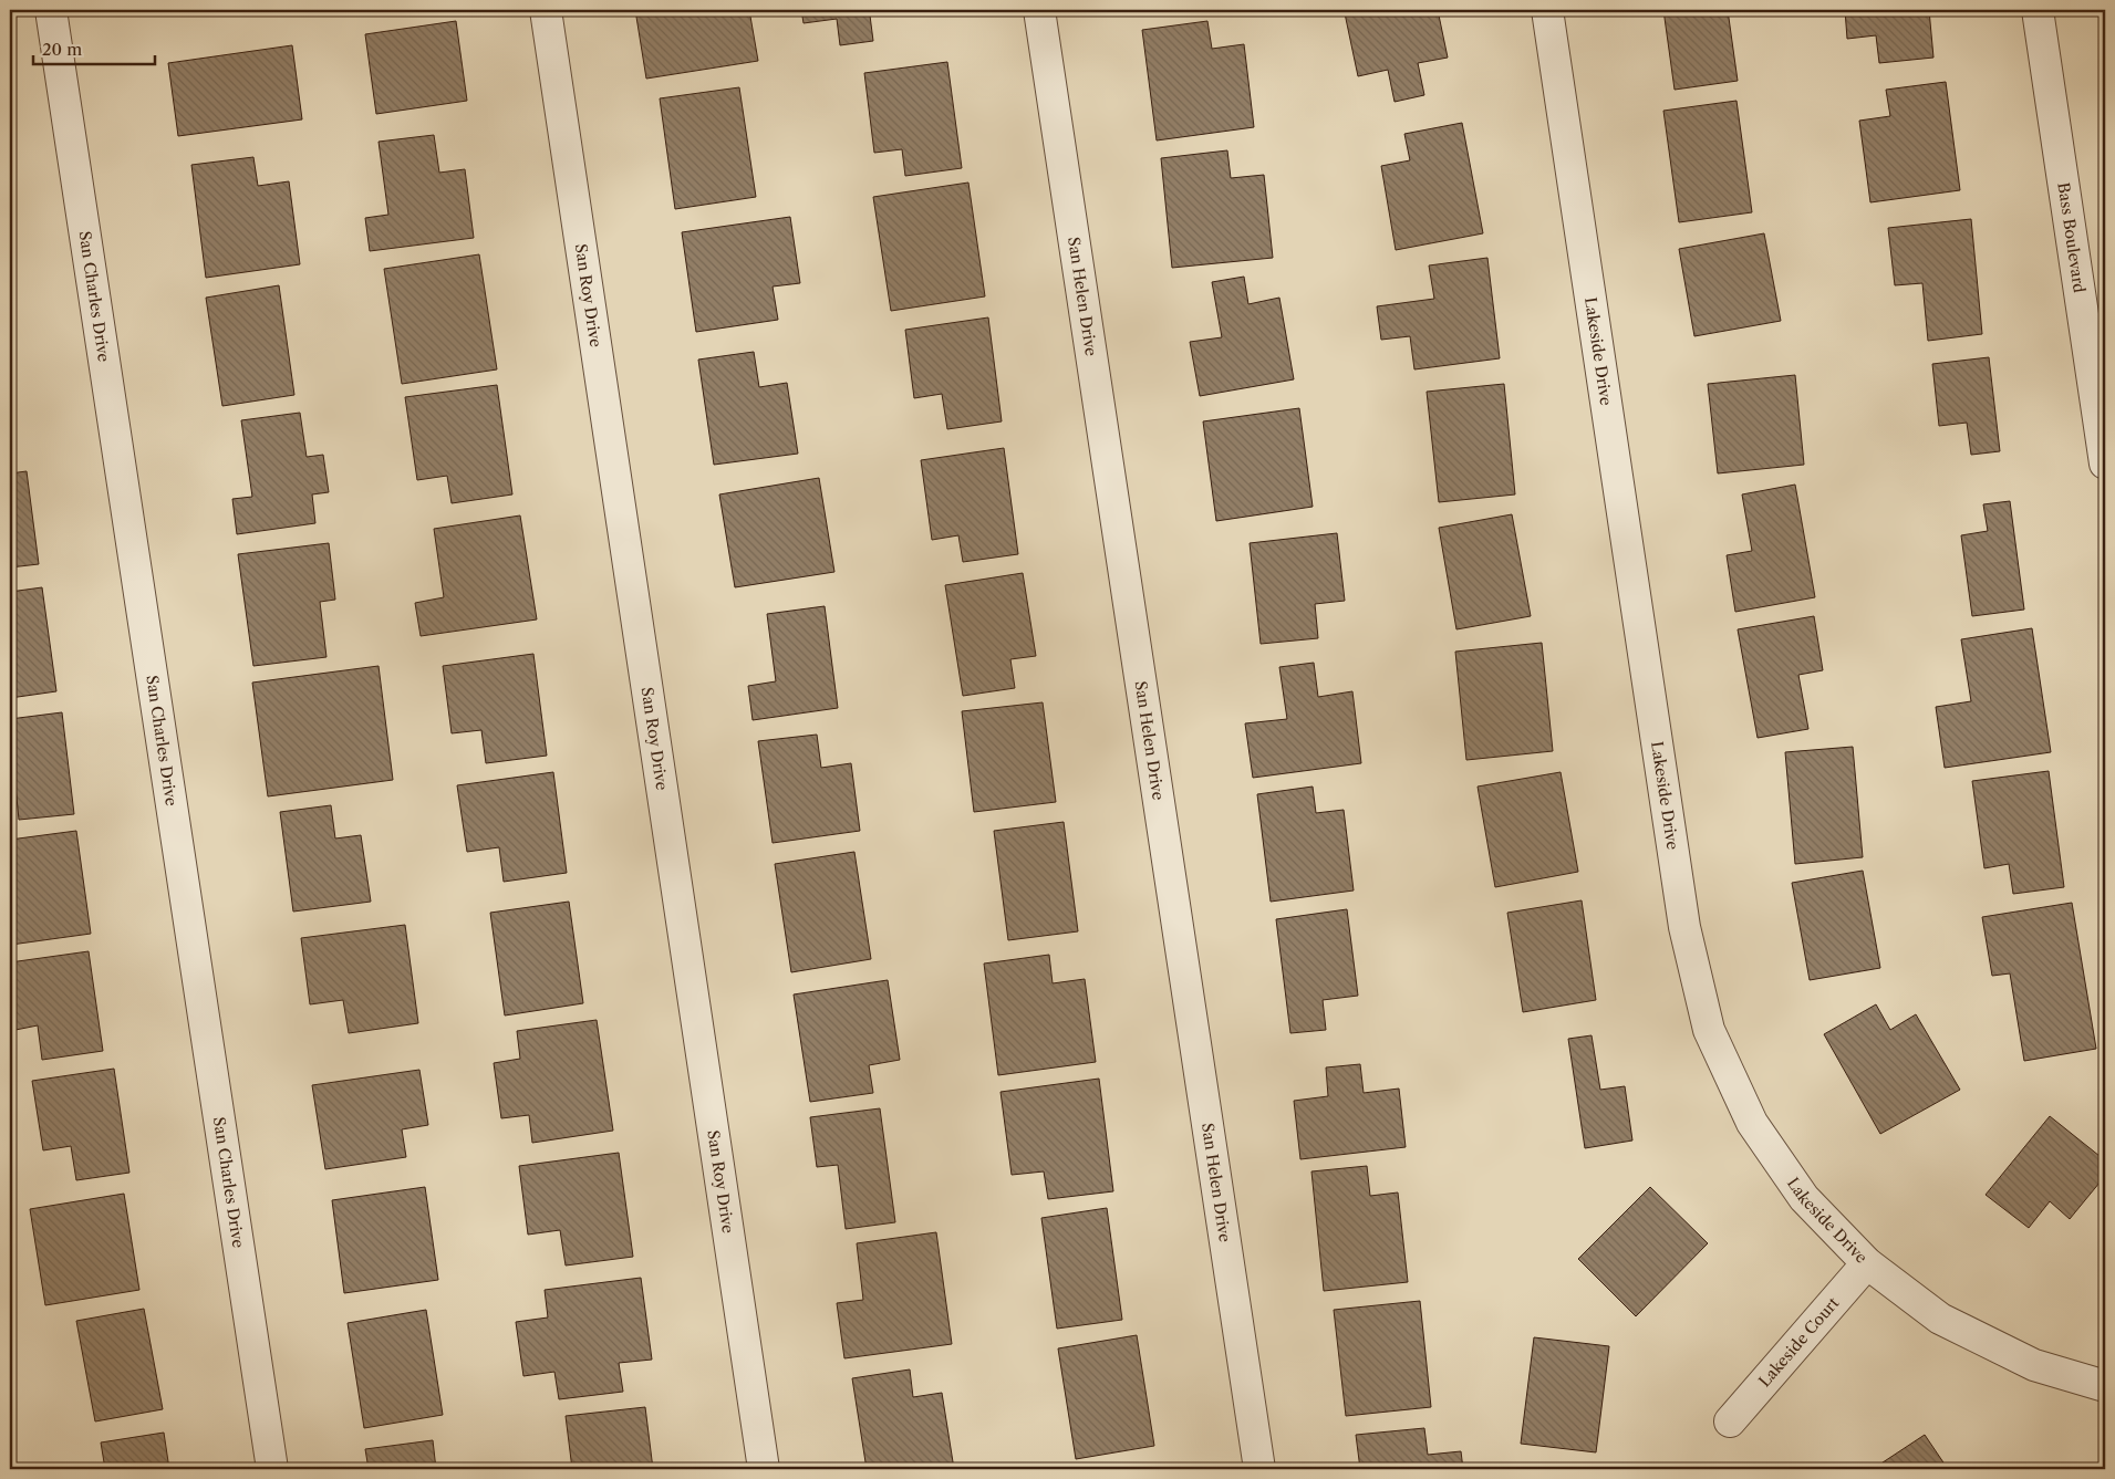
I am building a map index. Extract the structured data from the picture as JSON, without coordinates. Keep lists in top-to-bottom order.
{
  "streets": {
    "street": [
      "Bass Boulevard",
      "San Charles Drive",
      "San Roy Drive",
      "San Helen Drive",
      "Lakeside Drive",
      "Lakeside Court"
    ]
  },
  "crossings": [
    ["Lakeside Drive", "Lakeside Court"]
  ],
  "scale_bar": "20 m"
}
